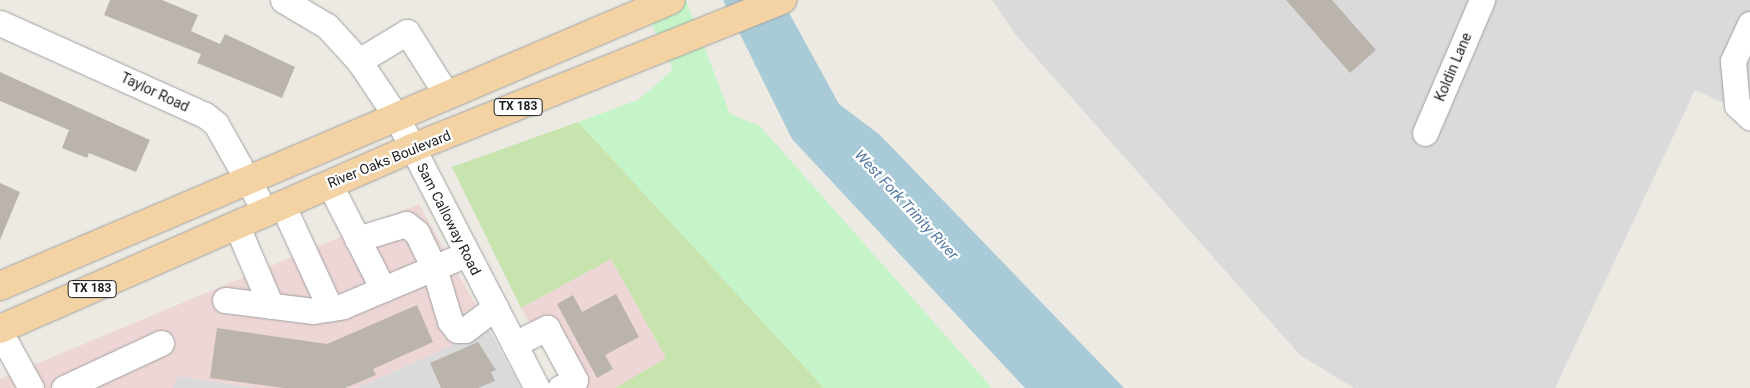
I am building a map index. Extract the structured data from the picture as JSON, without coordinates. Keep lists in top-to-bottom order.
{
  "streets": {
    "main road": ["TX 183", "River Oaks Boulevard"],
    "street": ["Koldin Lane", "Taylor Road", "Sam Calloway Road"]
  },
  "crossings": [
    ["Taylor Road", "TX 183"],
    ["Taylor Road", "River Oaks Boulevard"],
    ["TX 183", "Sam Calloway Road"],
    ["River Oaks Boulevard", "Sam Calloway Road"]
  ],
  "water": ["West Fork Trinity River"]
}
